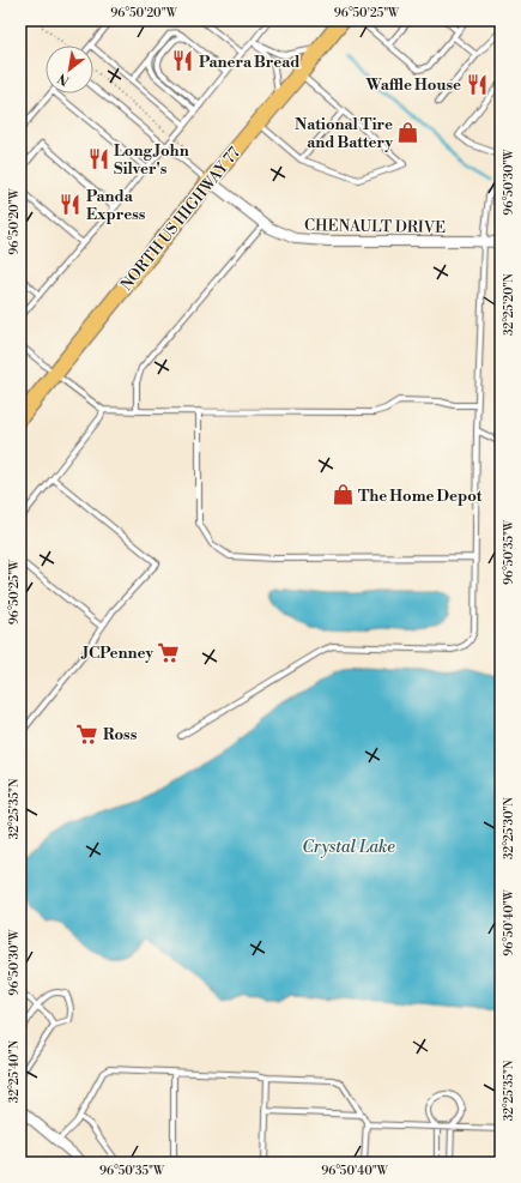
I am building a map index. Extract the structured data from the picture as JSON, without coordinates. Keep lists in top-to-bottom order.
{
  "streets": {
    "main road": ["NORTH US HIGHWAY 77"],
    "street": ["CHENAULT DRIVE"]
  },
  "crossings": [
    ["NORTH US HIGHWAY 77", "CHENAULT DRIVE"]
  ],
  "water": ["Crystal Lake"],
  "places": {
    "restaurant": [
      "Panera Bread",
      "Waffle House",
      "Long John Silver's",
      "Panda Express"
    ],
    "shop": ["National Tire and Battery", "The Home Depot"],
    "supermarket": ["JCPenney", "Ross"]
  },
  "north": "bottom left",
  "coordinates": [
    "96°50'20\"W",
    "96°50'25\"W",
    "96°50'30\"W",
    "32°25'20\"N",
    "96°50'35\"W",
    "32°25'35\"N",
    "32°25'30\"N",
    "96°50'40\"W",
    "32°25'40\"N"
  ]
}
